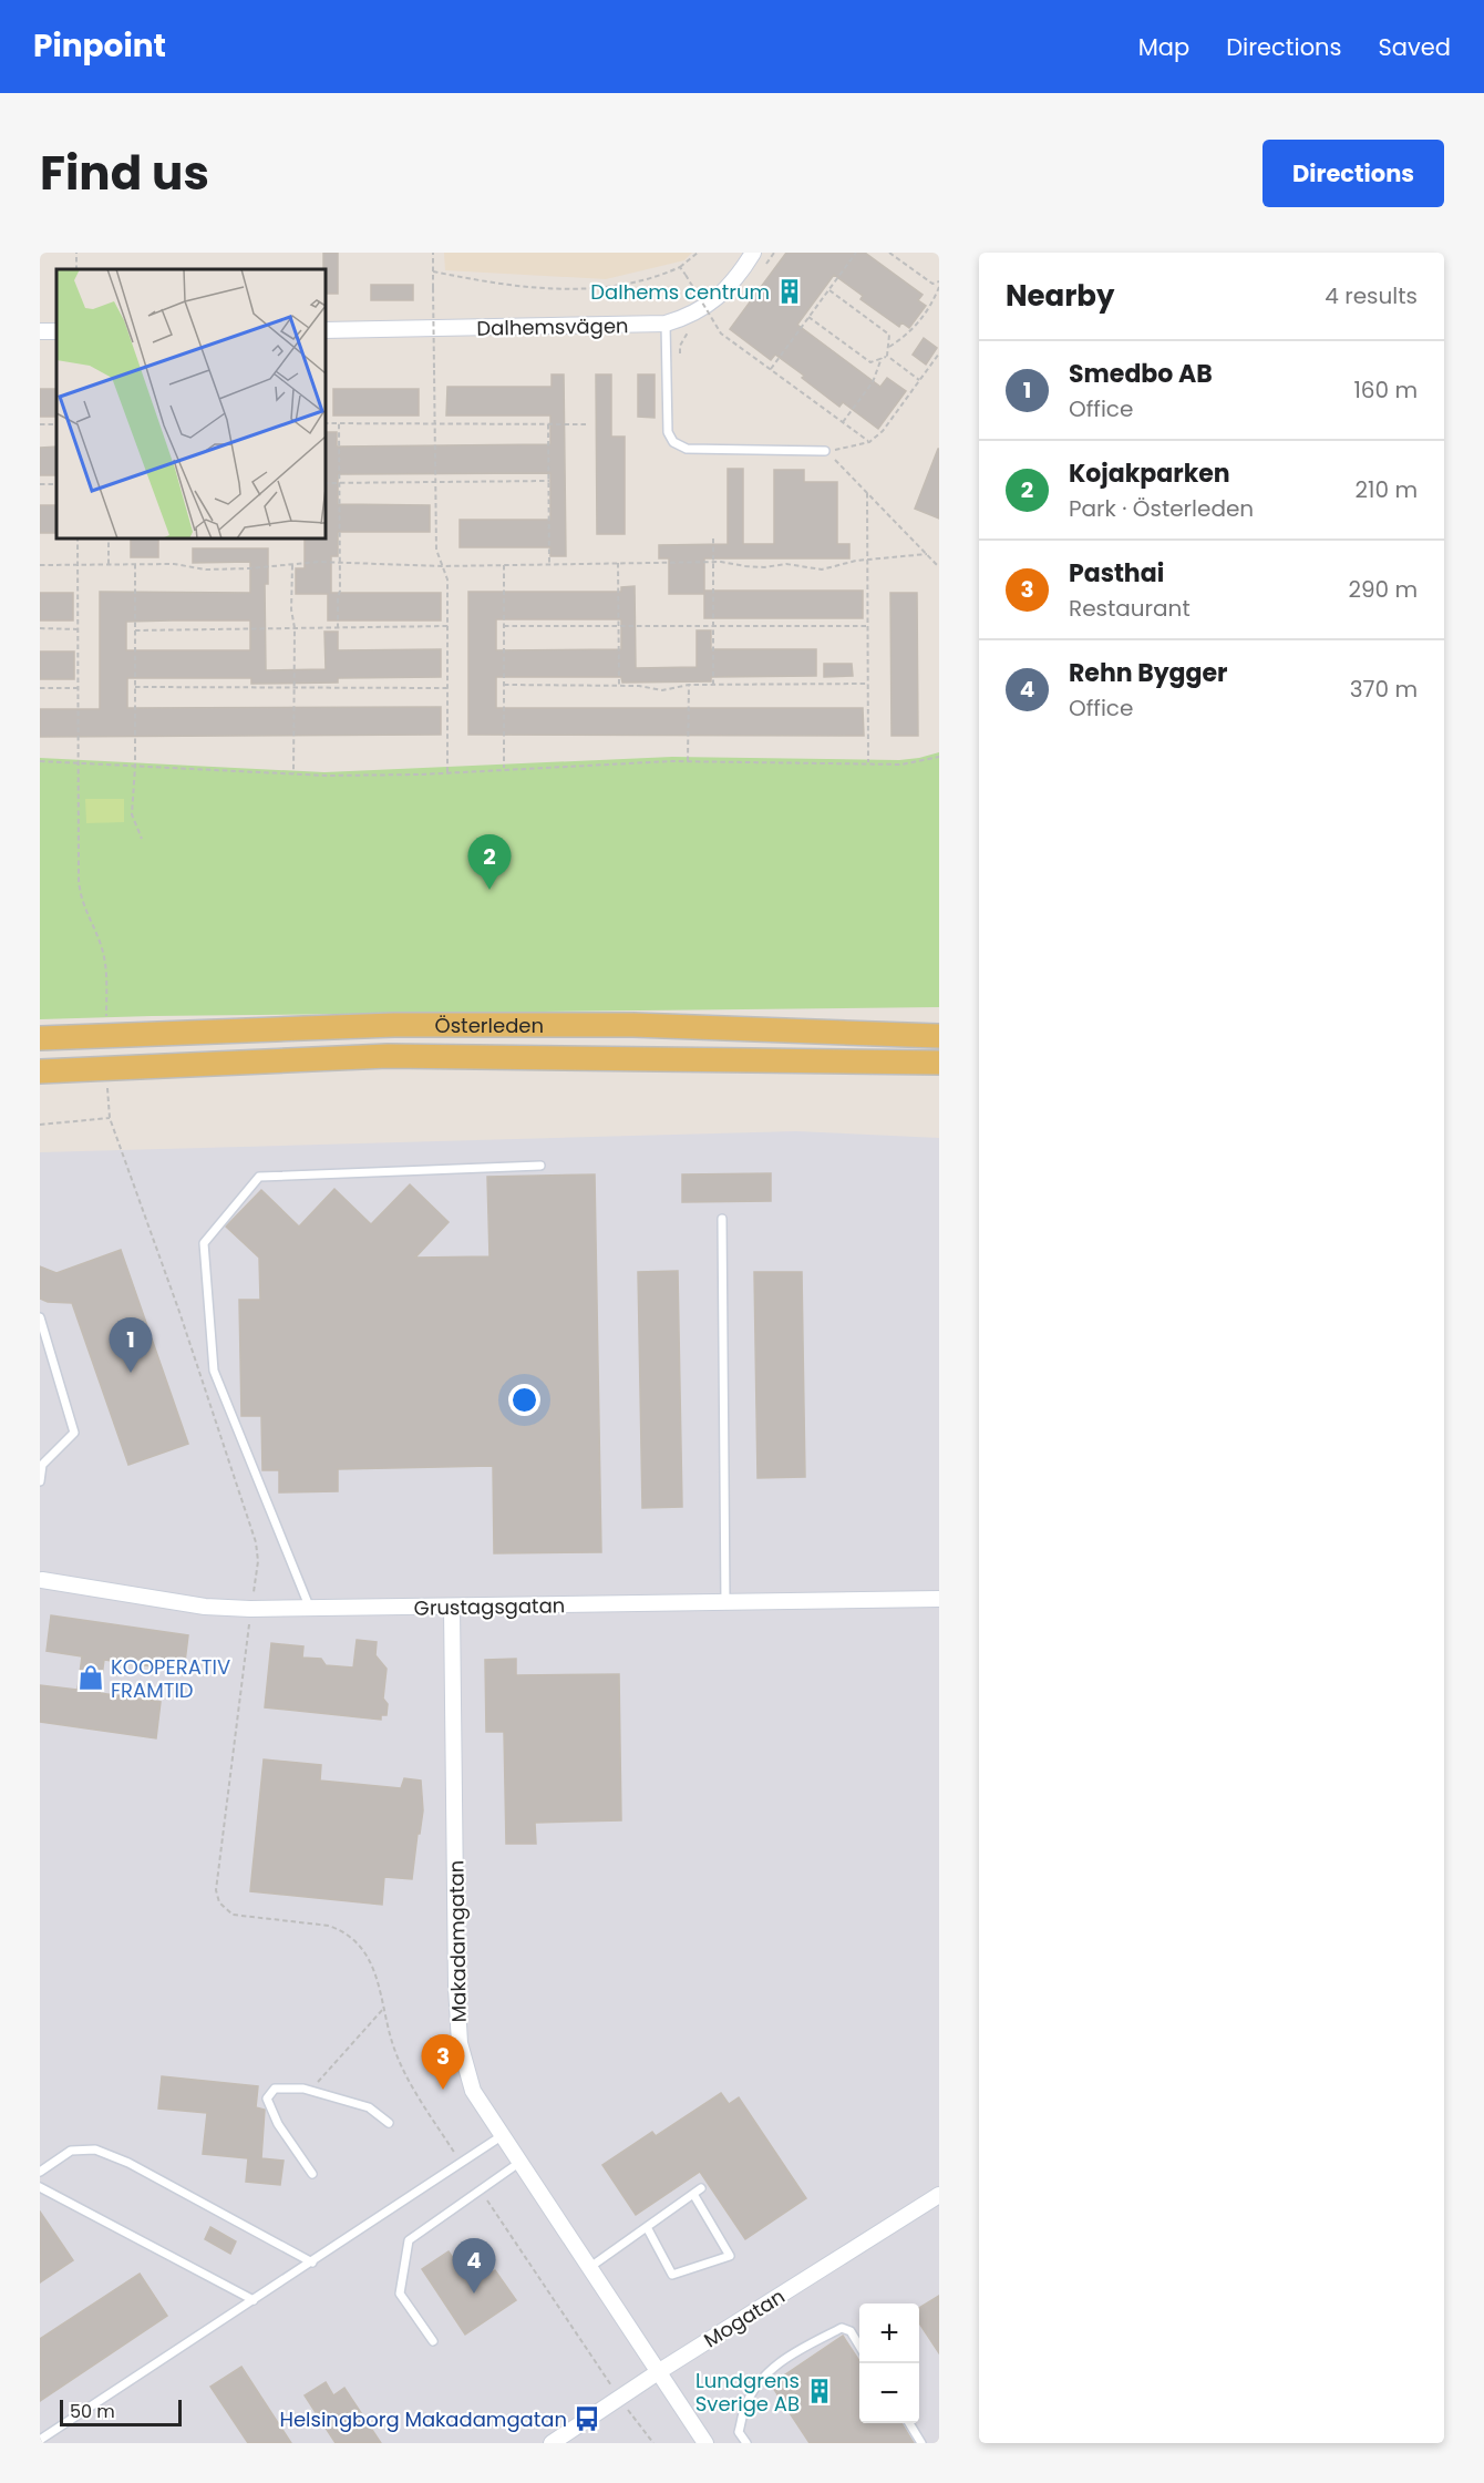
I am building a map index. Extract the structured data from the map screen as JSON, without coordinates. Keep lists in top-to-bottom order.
{
  "streets": {
    "main road": ["Österleden"],
    "street": [
      "Dalhemsvägen",
      "Grustagsgatan",
      "Makadamgatan",
      "Mogatan"
    ]
  },
  "crossings": [
    ["Grustagsgatan", "Makadamgatan"],
    ["Makadamgatan", "Mogatan"]
  ],
  "places": {
    "building": ["Dalhems centrum", "Lundgrens Sverige AB"],
    "shop": ["KOOPERATIV FRAMTID"],
    "bus stop": ["Helsingborg Makadamgatan"]
  },
  "scale_bar": "50 m",
  "page": {
    "header": "Pinpoint",
    "nav": ["Map", "Directions", "Saved"],
    "title": "Find us",
    "buttons": "Directions",
    "heading": ["Nearby", "4 results"],
    "list": [
      {
        "mark": "1",
        "name": "Smedbo AB",
        "note": "Office",
        "value": "160 m"
      },
      {
        "mark": "2",
        "name": "Kojakparken",
        "note": "Park · Österleden",
        "value": "210 m"
      },
      {
        "mark": "3",
        "name": "Pasthai",
        "note": "Restaurant",
        "value": "290 m"
      },
      {
        "mark": "4",
        "name": "Rehn Bygger",
        "note": "Office",
        "value": "370 m"
      }
    ],
    "pins": [
      "2",
      "1",
      "3",
      "4"
    ],
    "map_buttons": ["+", "−"],
    "scale": "50 m"
  }
}
